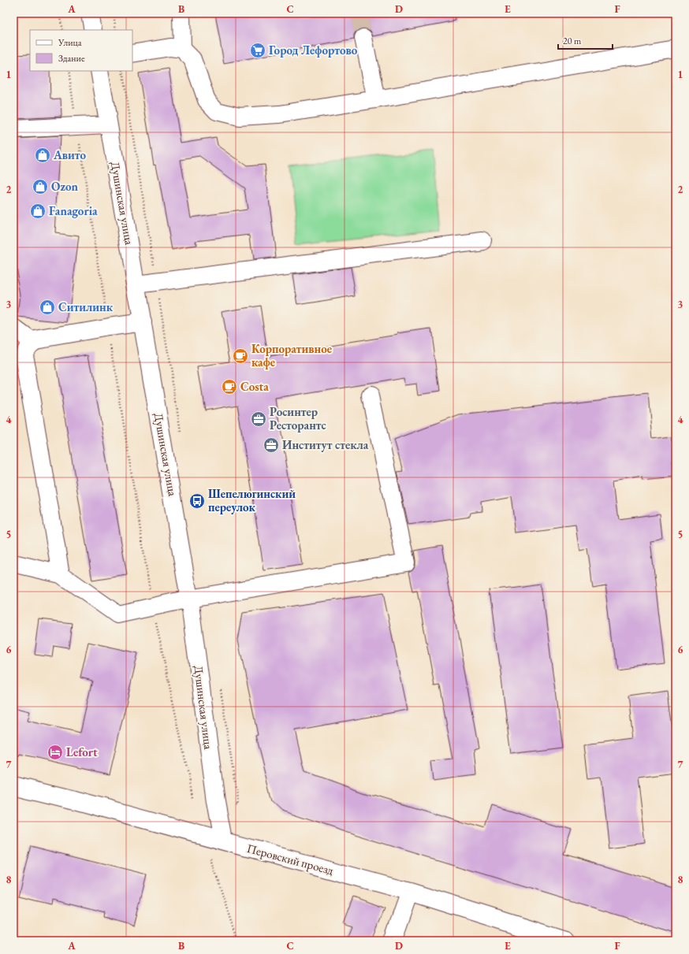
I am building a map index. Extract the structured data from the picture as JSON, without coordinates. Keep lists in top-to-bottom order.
{
  "streets": {
    "street": ["Душинская улица", "Перовский проезд"]
  },
  "crossings": [
    ["Душинская улица", "Перовский проезд"]
  ],
  "places": {
    "supermarket": ["Город Лефортово"],
    "shop": [
      "Авито",
      "Ozon",
      "Fanagoria",
      "Ситилинк"
    ],
    "cafe": ["Корпоративное кафе", "Costa"],
    "office": ["Росинтер Ресторантс", "Институт стекла"],
    "bus stop": ["Шепелюгинский переулок"],
    "hotel": ["Lefort"]
  },
  "legend": ["Улица", "Здание"],
  "scale_bar": "20 m",
  "grid": {
    "columns": [
      "A",
      "B",
      "C",
      "D",
      "E",
      "F"
    ],
    "rows": [
      "1",
      "2",
      "3",
      "4",
      "5",
      "6",
      "7",
      "8"
    ]
  }
}
